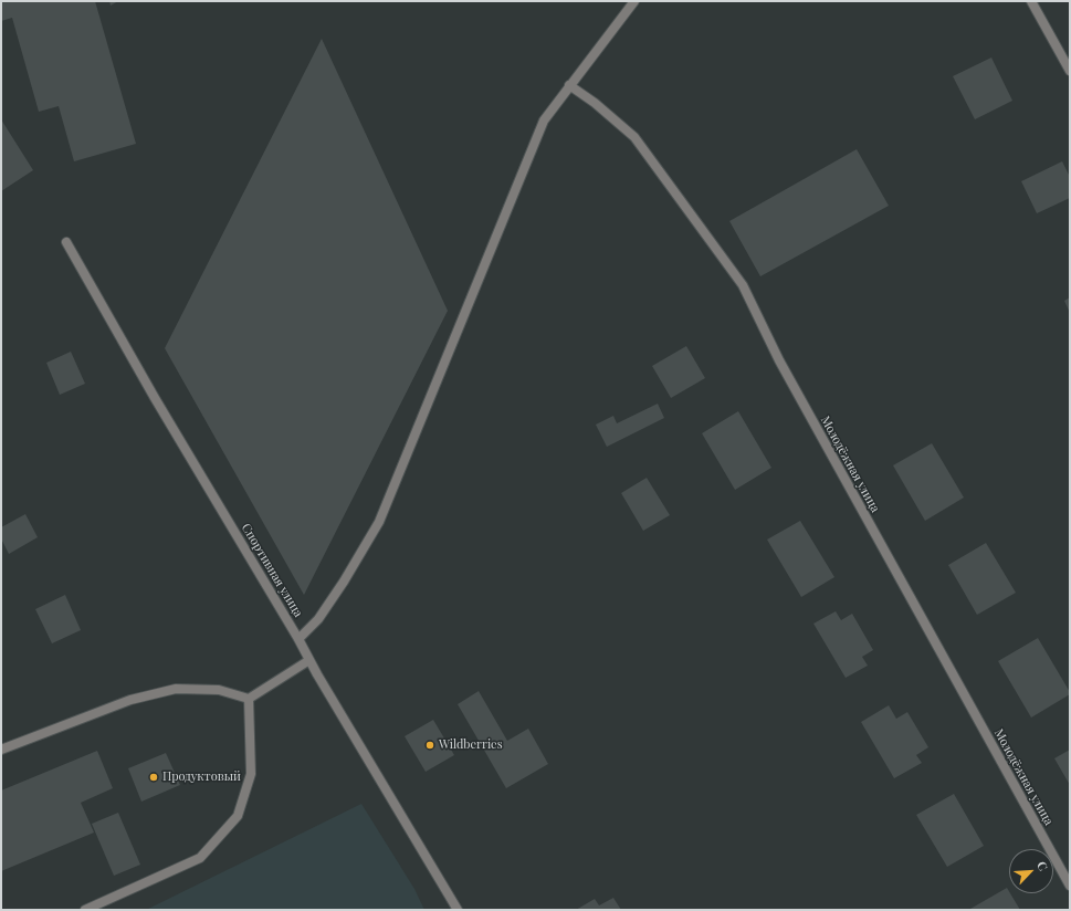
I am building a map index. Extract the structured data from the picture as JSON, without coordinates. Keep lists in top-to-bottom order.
{
  "streets": {
    "street": ["Молодёжная улица", "Спортивная улица"]
  },
  "places": ["Wildberries", "Продуктовый"],
  "north": "top right"
}
